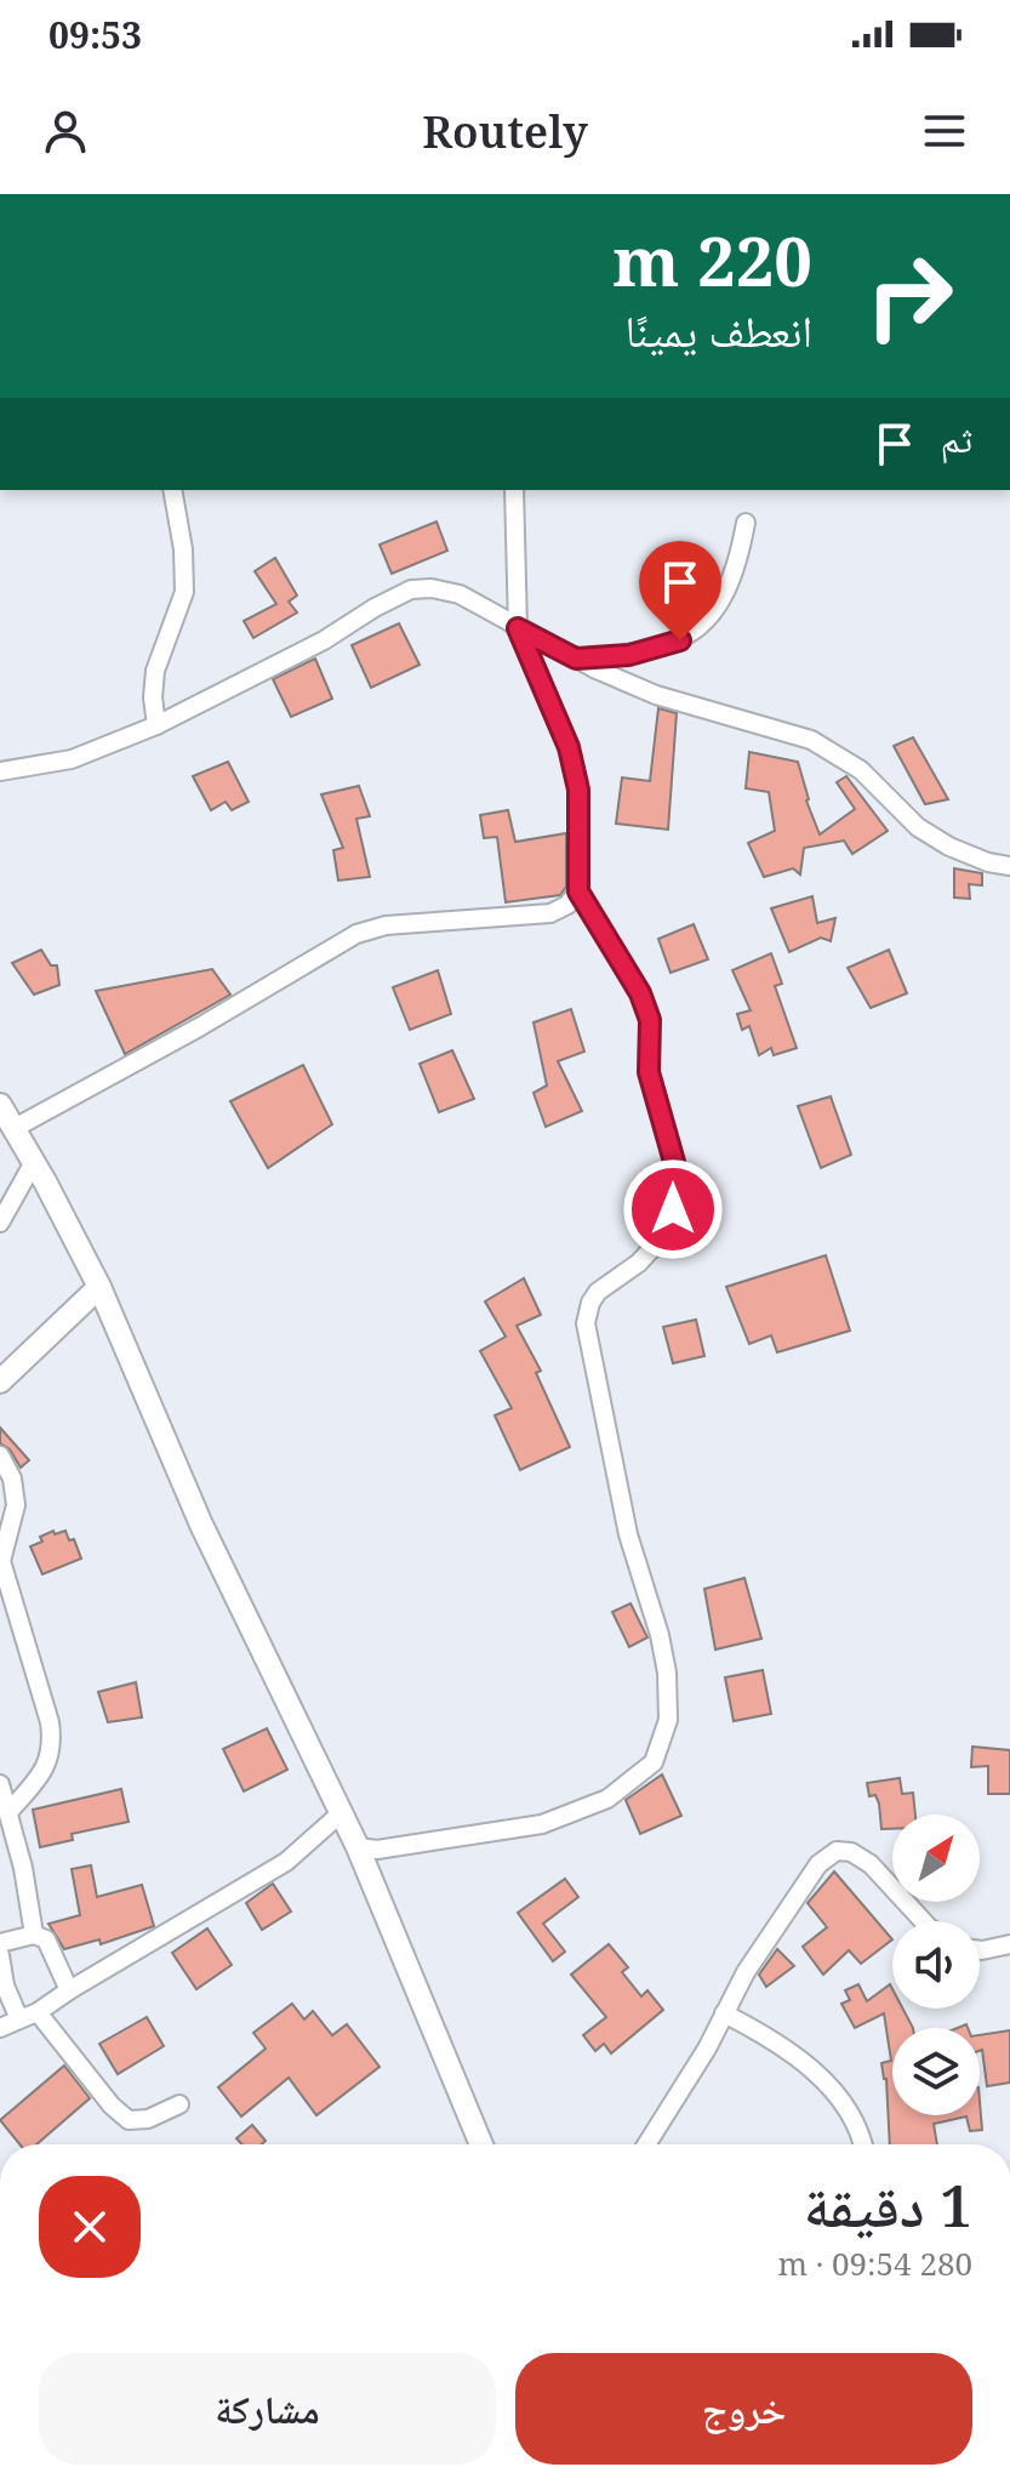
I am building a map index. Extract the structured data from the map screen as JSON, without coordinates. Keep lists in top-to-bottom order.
{
  "north": "top right",
  "page": {
    "status": "09:53",
    "header": "Routely",
    "turn": ["220 m", "انعطف يمينًا"],
    "then": "ثم",
    "heading": ["1 دقيقة", "280 m · 09:54"],
    "buttons": ["خروج", "مشاركة"]
  }
}
